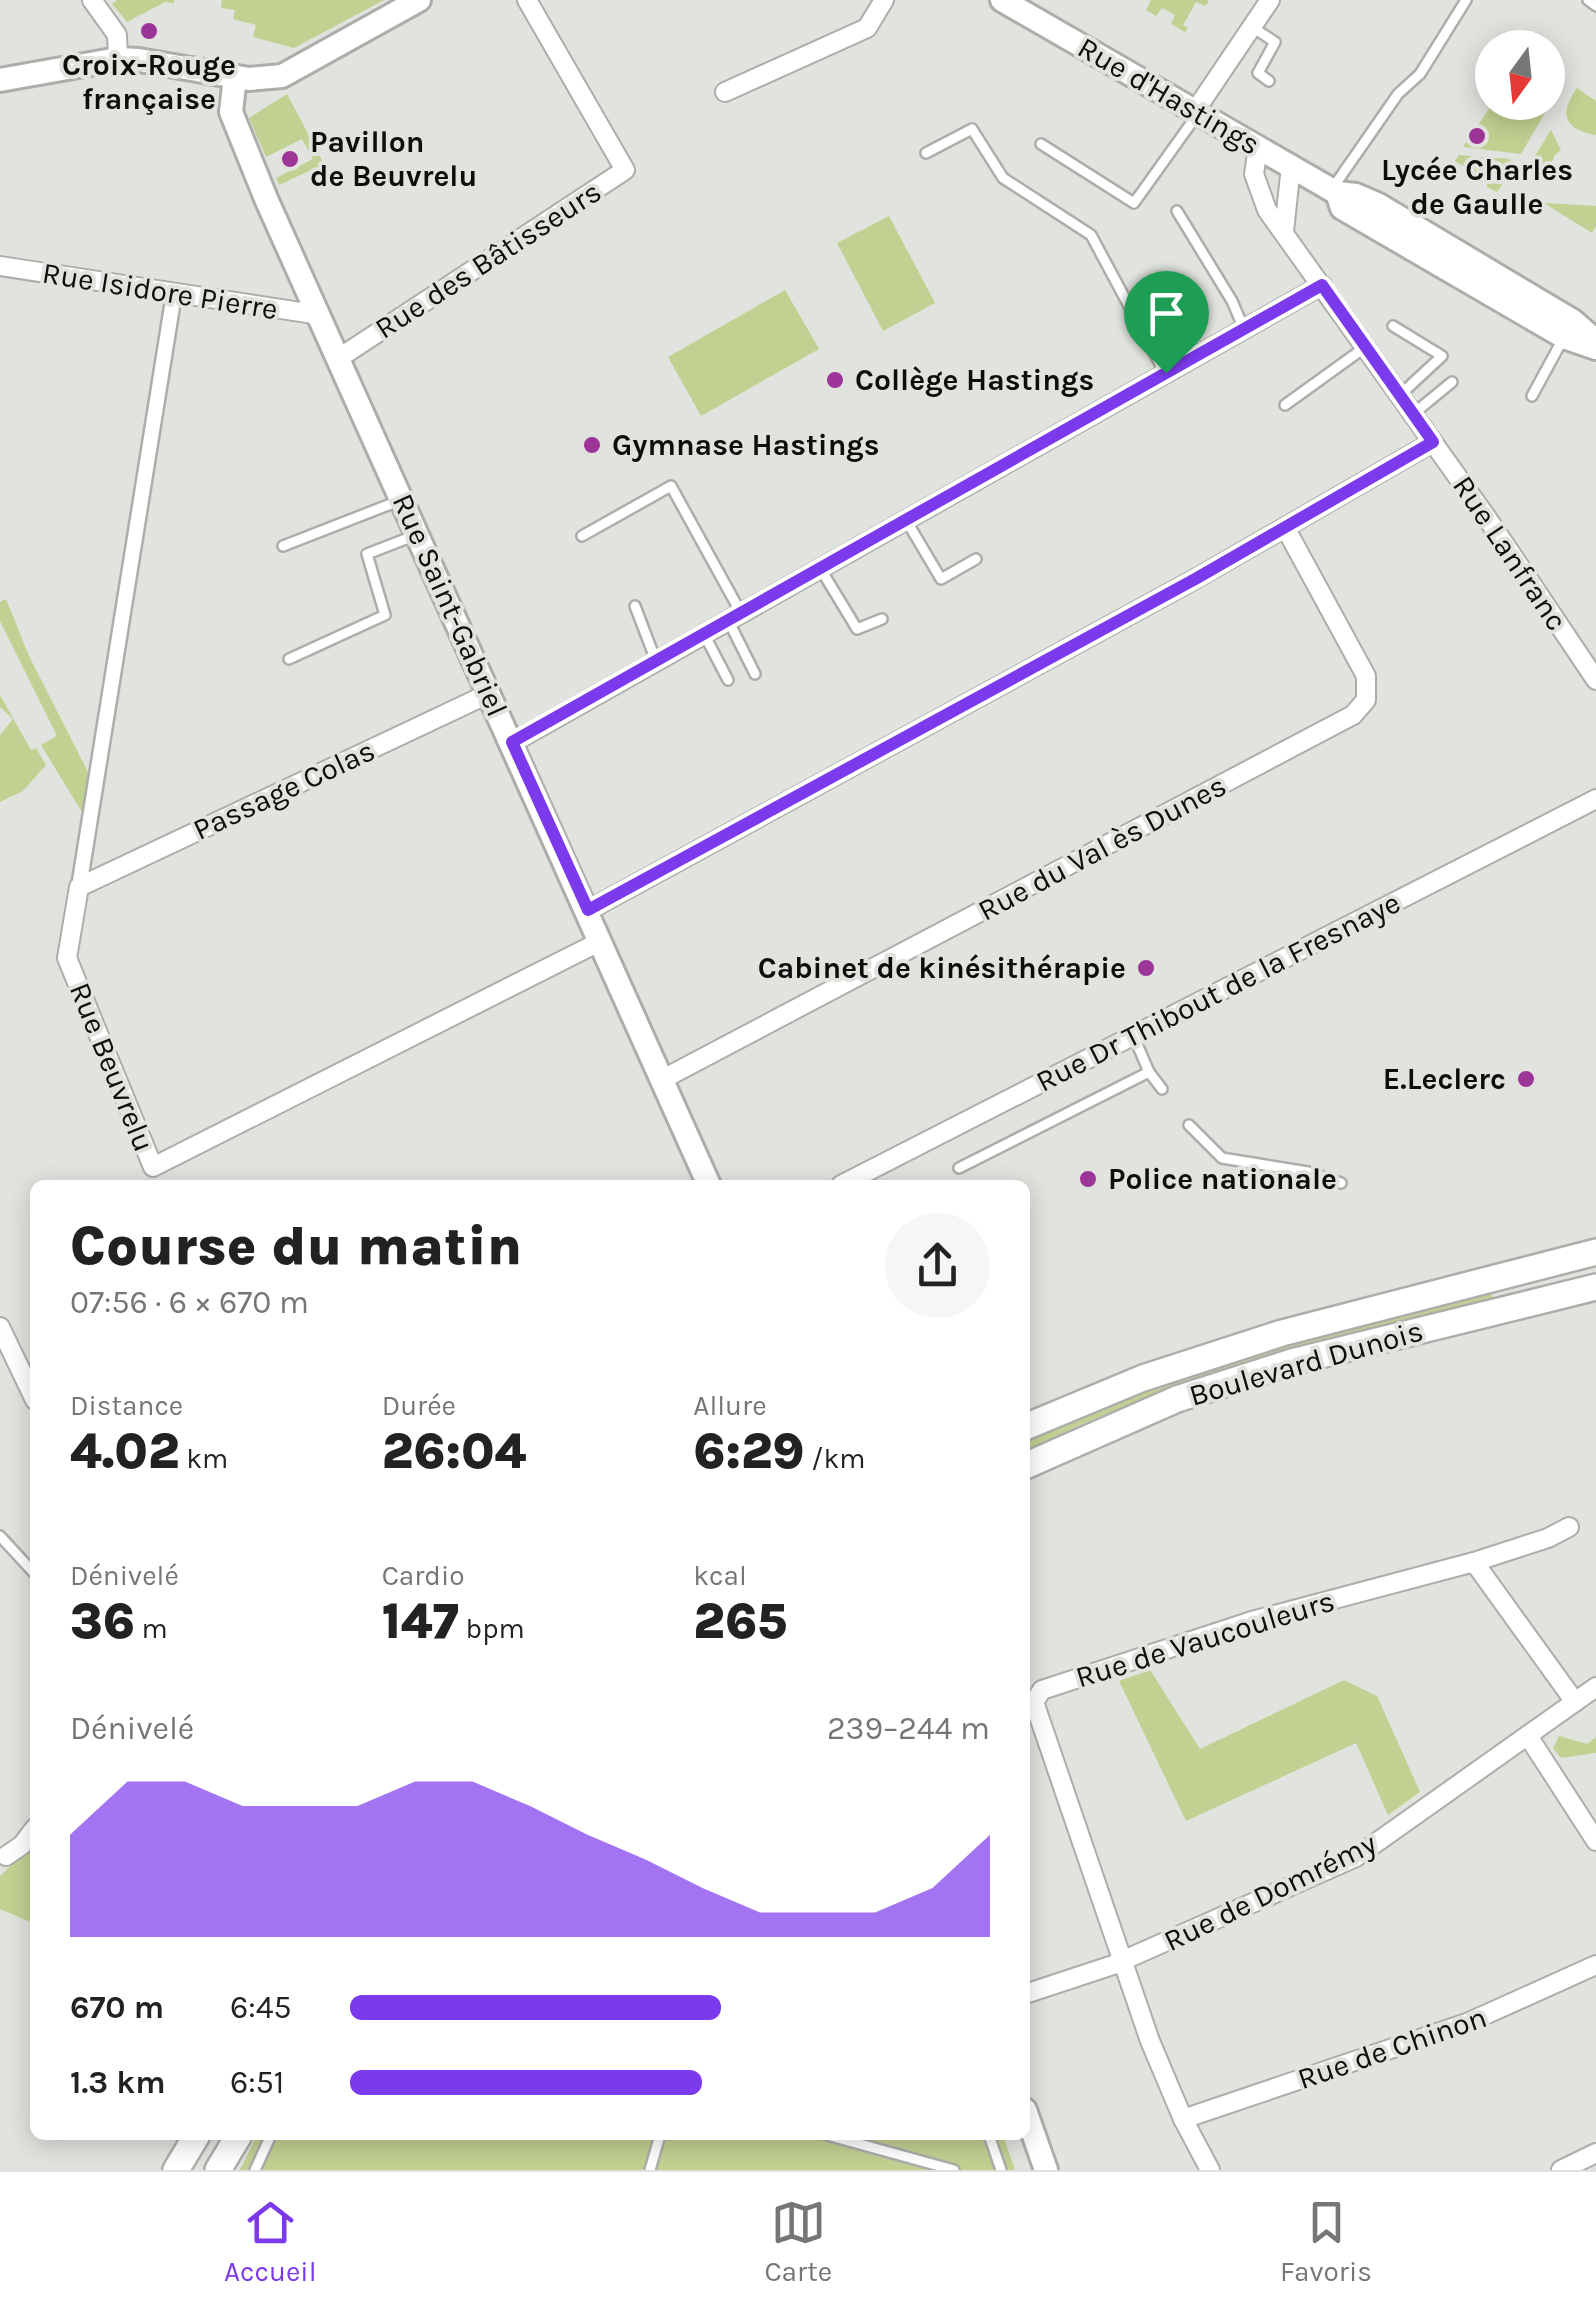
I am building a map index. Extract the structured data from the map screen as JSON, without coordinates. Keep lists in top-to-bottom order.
{
  "streets": {
    "main road": ["Boulevard Dunois"],
    "street": [
      "Rue d'Hastings",
      "Rue des Bâtisseurs",
      "Rue Isidore Pierre",
      "Rue Lanfranc",
      "Rue Saint-Gabriel",
      "Passage Colas",
      "Rue du Val ès Dunes",
      "Rue Dr Thibout de la Fresnaye",
      "Rue Beuvrelu",
      "Rue de Vaucouleurs",
      "Rue de Domrémy",
      "Rue de Chinon"
    ]
  },
  "crossings": [
    ["Rue d'Hastings", "Rue Lanfranc"],
    ["Rue des Bâtisseurs", "Rue Saint-Gabriel"],
    ["Rue Isidore Pierre", "Rue Saint-Gabriel"],
    ["Rue Isidore Pierre", "Rue Beuvrelu"],
    ["Rue Saint-Gabriel", "Passage Colas"],
    ["Rue Saint-Gabriel", "Rue du Val ès Dunes"],
    ["Rue Saint-Gabriel", "Rue Beuvrelu"],
    ["Passage Colas", "Rue Beuvrelu"],
    ["Rue de Vaucouleurs", "Rue de Domrémy"],
    ["Rue de Vaucouleurs", "Rue de Chinon"]
  ],
  "places": [
    "Croix-Rouge française",
    "Lycée Charles de Gaulle",
    "Pavillon de Beuvrelu",
    "Collège Hastings",
    "Gymnase Hastings",
    "Cabinet de kinésithérapie",
    "E.Leclerc",
    "Police nationale"
  ],
  "north": "bottom",
  "page": {
    "heading": ["Course du matin", "07:56 · 6 × 670 m"],
    "stats": [
      ["Distance", "4.02 km"],
      ["Durée", "26:04"],
      ["Allure", "6:29 /km"],
      ["Dénivelé", "36 m"],
      ["Cardio", "147 bpm"],
      ["kcal", "265"]
    ],
    "chart": ["Dénivelé", "239–244 m"],
    "list": [
      {
        "name": "670 m",
        "note": "6:45"
      },
      {
        "name": "1.3 km",
        "note": "6:51"
      }
    ],
    "tabs": ["Accueil", "Carte", "Favoris"]
  }
}
